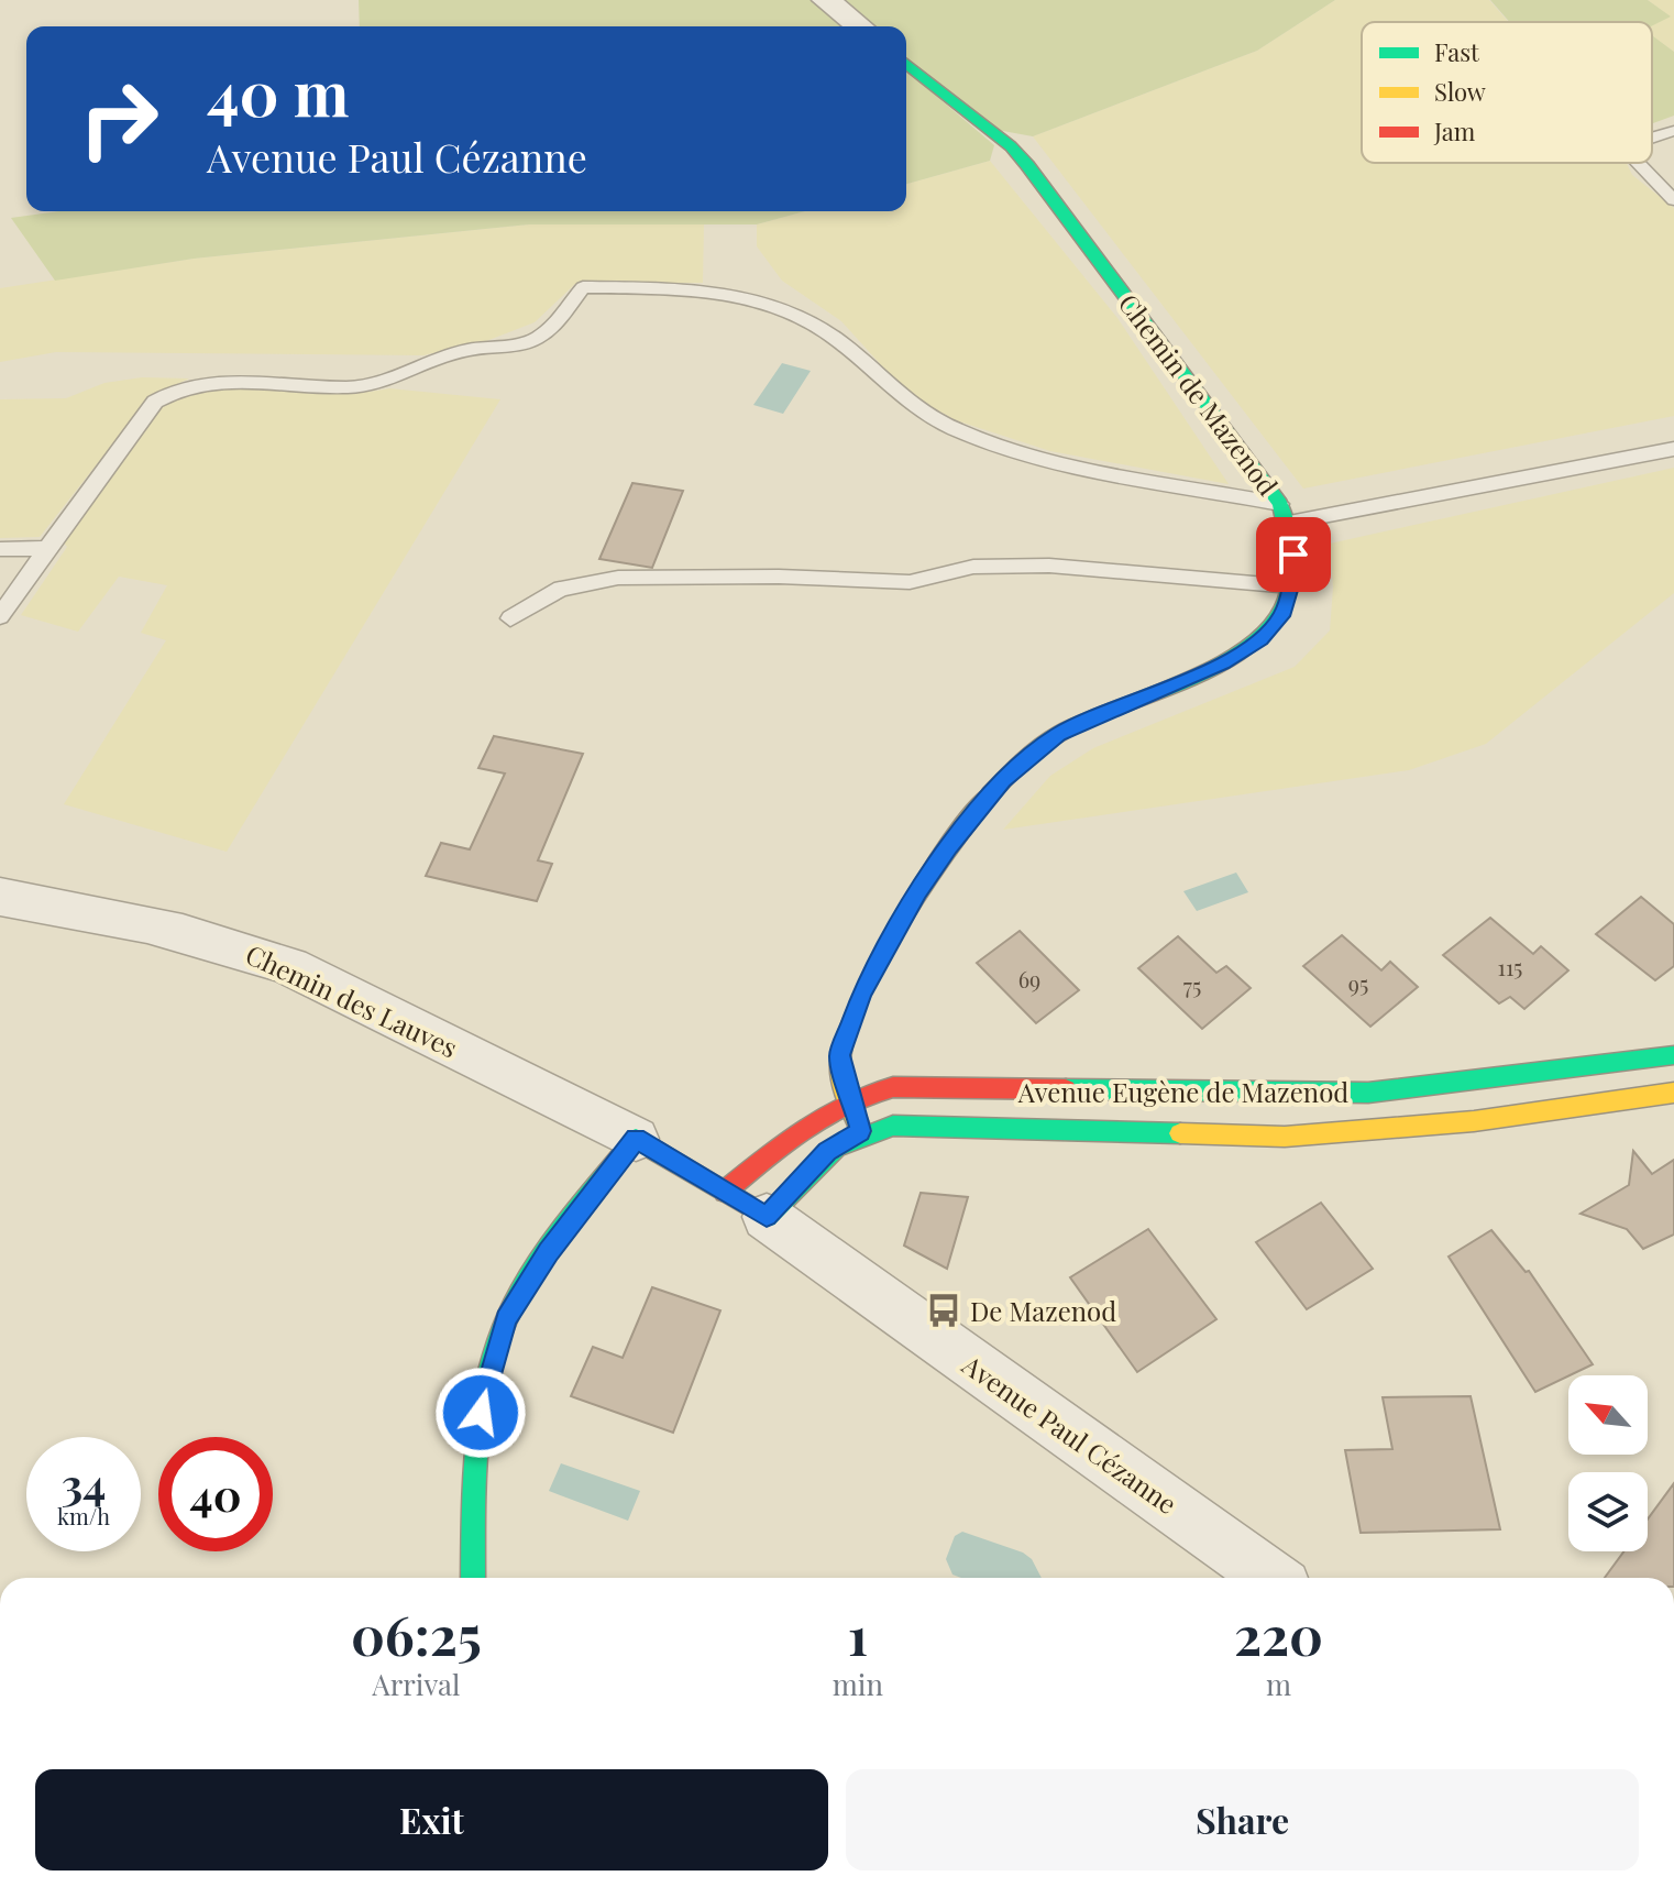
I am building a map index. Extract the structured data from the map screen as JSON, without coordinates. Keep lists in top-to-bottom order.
{
  "streets": {
    "street": [
      "Chemin de Mazenod",
      "Chemin des Lauves",
      "Avenue Eugène de Mazenod",
      "Avenue Paul Cézanne"
    ]
  },
  "crossings": [
    ["Chemin de Mazenod", "Avenue Eugène de Mazenod"],
    ["Chemin des Lauves", "Avenue Paul Cézanne"],
    ["Avenue Eugène de Mazenod", "Avenue Paul Cézanne"]
  ],
  "places": {
    "bus stop": ["De Mazenod"]
  },
  "house_numbers": [
    "115",
    "69",
    "95",
    "75"
  ],
  "legend": ["Fast", "Slow", "Jam"],
  "north": "top left",
  "page": {
    "turn": ["40 m", "Avenue Paul Cézanne"],
    "speed": "34 km/h",
    "limit": "40",
    "eta": [
      "06:25",
      "Arrival",
      "1",
      "min",
      "220",
      "m"
    ],
    "buttons": ["Exit", "Share"]
  }
}
